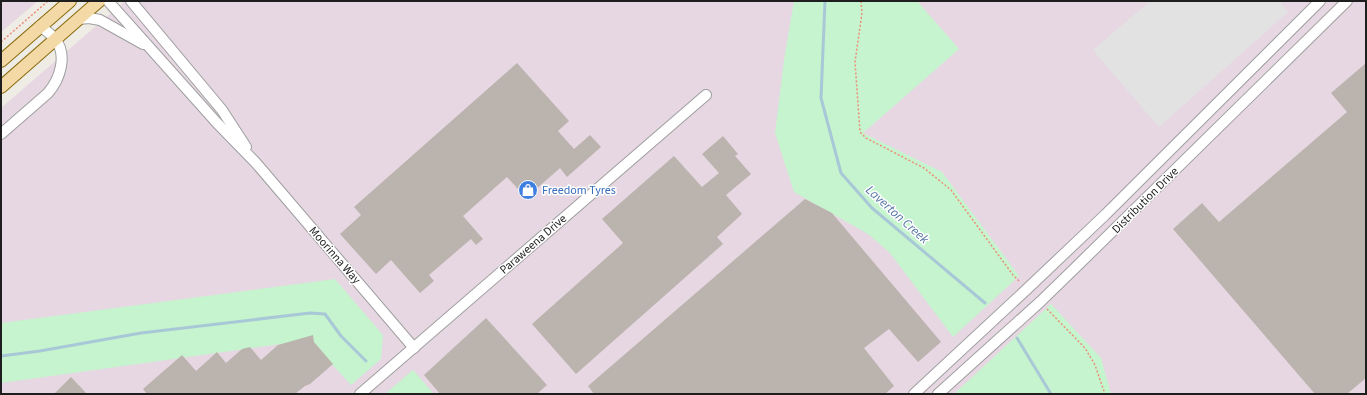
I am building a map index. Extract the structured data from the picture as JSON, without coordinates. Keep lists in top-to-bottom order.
{
  "streets": {
    "street": ["Distribution Drive", "Paraweena Drive", "Moorinna Way"]
  },
  "crossings": [
    ["Paraweena Drive", "Moorinna Way"]
  ],
  "water": ["Laverton Creek"],
  "places": {
    "shop": ["Freedom Tyres"]
  }
}
